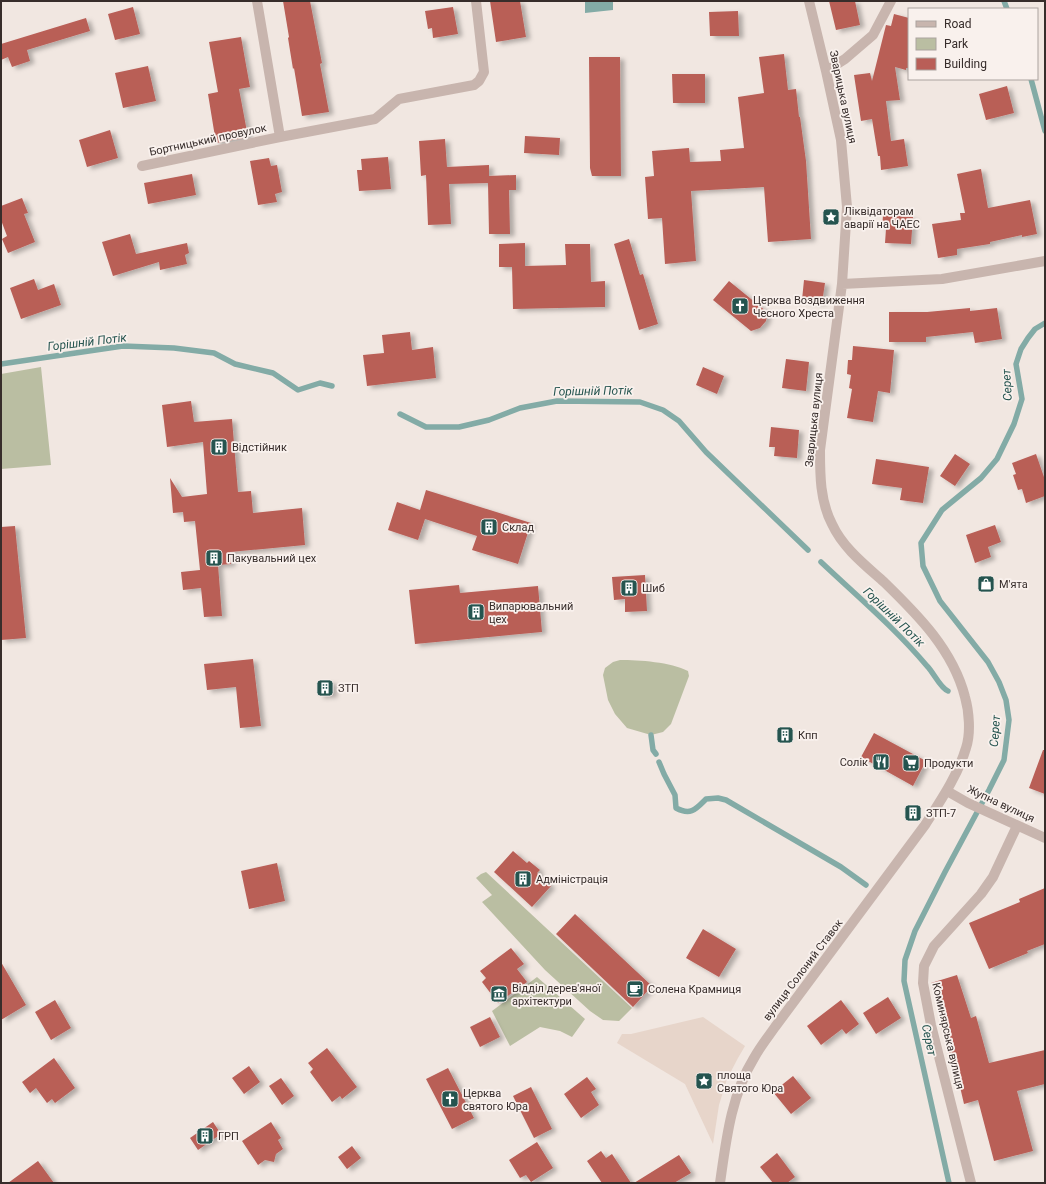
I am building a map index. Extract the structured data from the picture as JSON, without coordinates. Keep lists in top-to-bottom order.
{
  "streets": {
    "street": [
      "Зварицька вулиця",
      "Бортницький провулок",
      "Жупна вулиця",
      "вулиця Солоний Ставок",
      "Коминярська вулиця"
    ]
  },
  "crossings": [
    ["Зварицька вулиця", "Жупна вулиця"],
    ["Зварицька вулиця", "вулиця Солоний Ставок"],
    ["Жупна вулиця", "вулиця Солоний Ставок"],
    ["Жупна вулиця", "Коминярська вулиця"]
  ],
  "water": ["Горішній Потік", "Серет"],
  "places": {
    "place": ["Ліквідаторам аварії на ЧАЕС", "площа Святого Юра"],
    "church": ["Церква Воздвиження Чесного Хреста", "Церква святого Юра"],
    "building": [
      "Відстійник",
      "Склад",
      "Пакувальний цех",
      "Шиб",
      "Випарювальний цех",
      "ЗТП",
      "Кпп",
      "ЗТП-7",
      "Адміністрація",
      "ГРП"
    ],
    "shop": ["М'ята"],
    "restaurant": ["Солік"],
    "supermarket": ["Продукти"],
    "cafe": ["Солена Крамниця"],
    "museum": ["Відділ дерев'яної архітектури"]
  },
  "legend": ["Road", "Park", "Building"]
}
